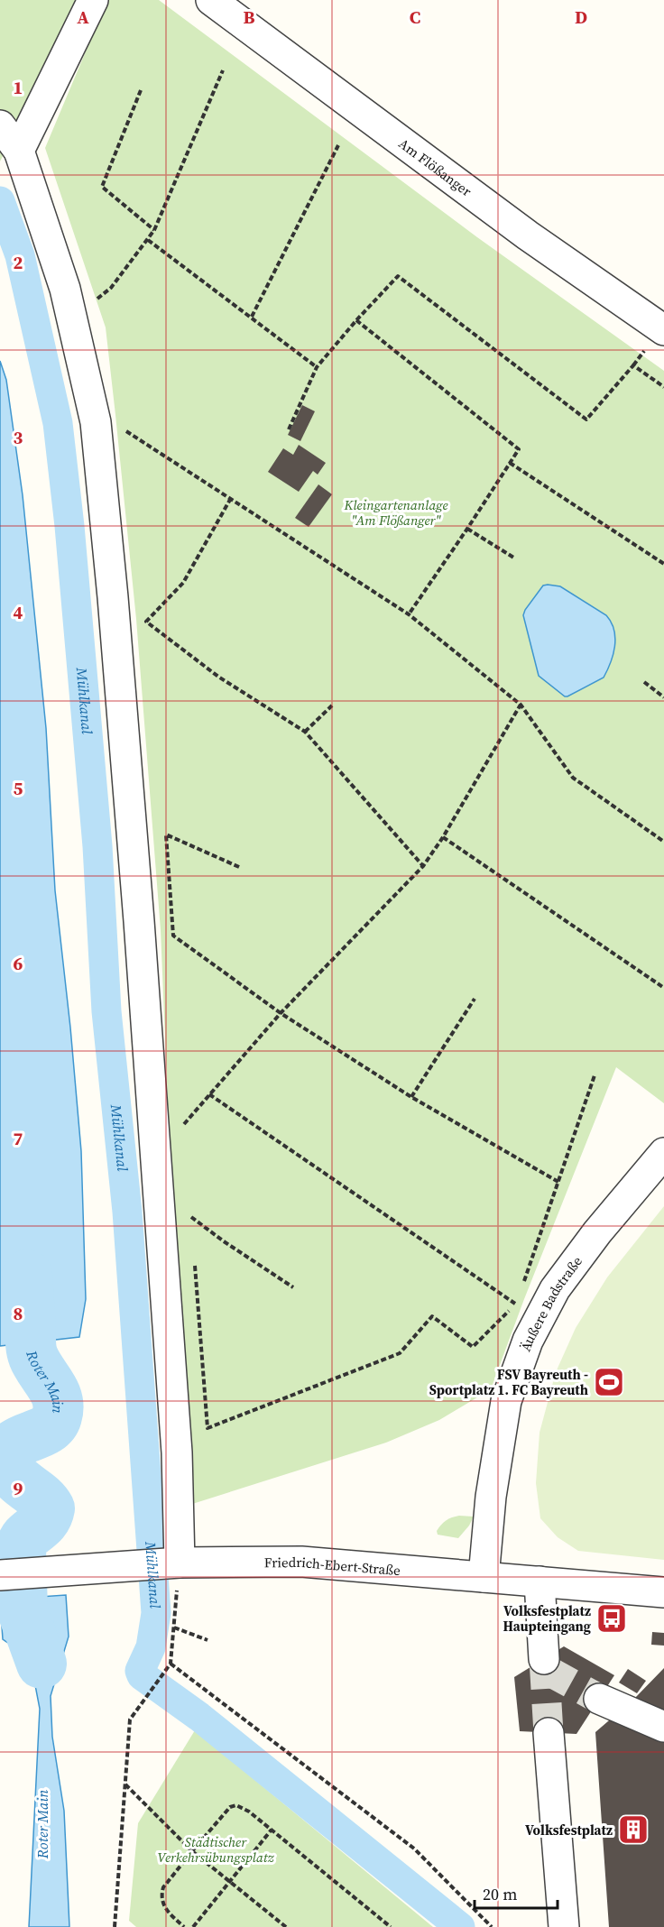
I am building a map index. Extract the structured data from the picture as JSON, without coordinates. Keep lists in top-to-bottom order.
{
  "streets": {
    "street": ["Am Flößanger", "Äußere Badstraße", "Friedrich-Ebert-Straße"]
  },
  "crossings": [
    ["Äußere Badstraße", "Friedrich-Ebert-Straße"]
  ],
  "water": ["Mühlkanal", "Roter Main"],
  "parks": ["Kleingartenanlage \"Am Flößanger\"", "Städtischer Verkehrsübungsplatz"],
  "places": {
    "sports": ["FSV Bayreuth - Sportplatz 1. FC Bayreuth"],
    "bus stop": ["Volksfestplatz Haupteingang"],
    "building": ["Volksfestplatz"]
  },
  "scale_bar": "20 m",
  "grid": {
    "columns": [
      "A",
      "B",
      "C",
      "D"
    ],
    "rows": [
      "1",
      "2",
      "3",
      "4",
      "5",
      "6",
      "7",
      "8",
      "9"
    ]
  }
}
